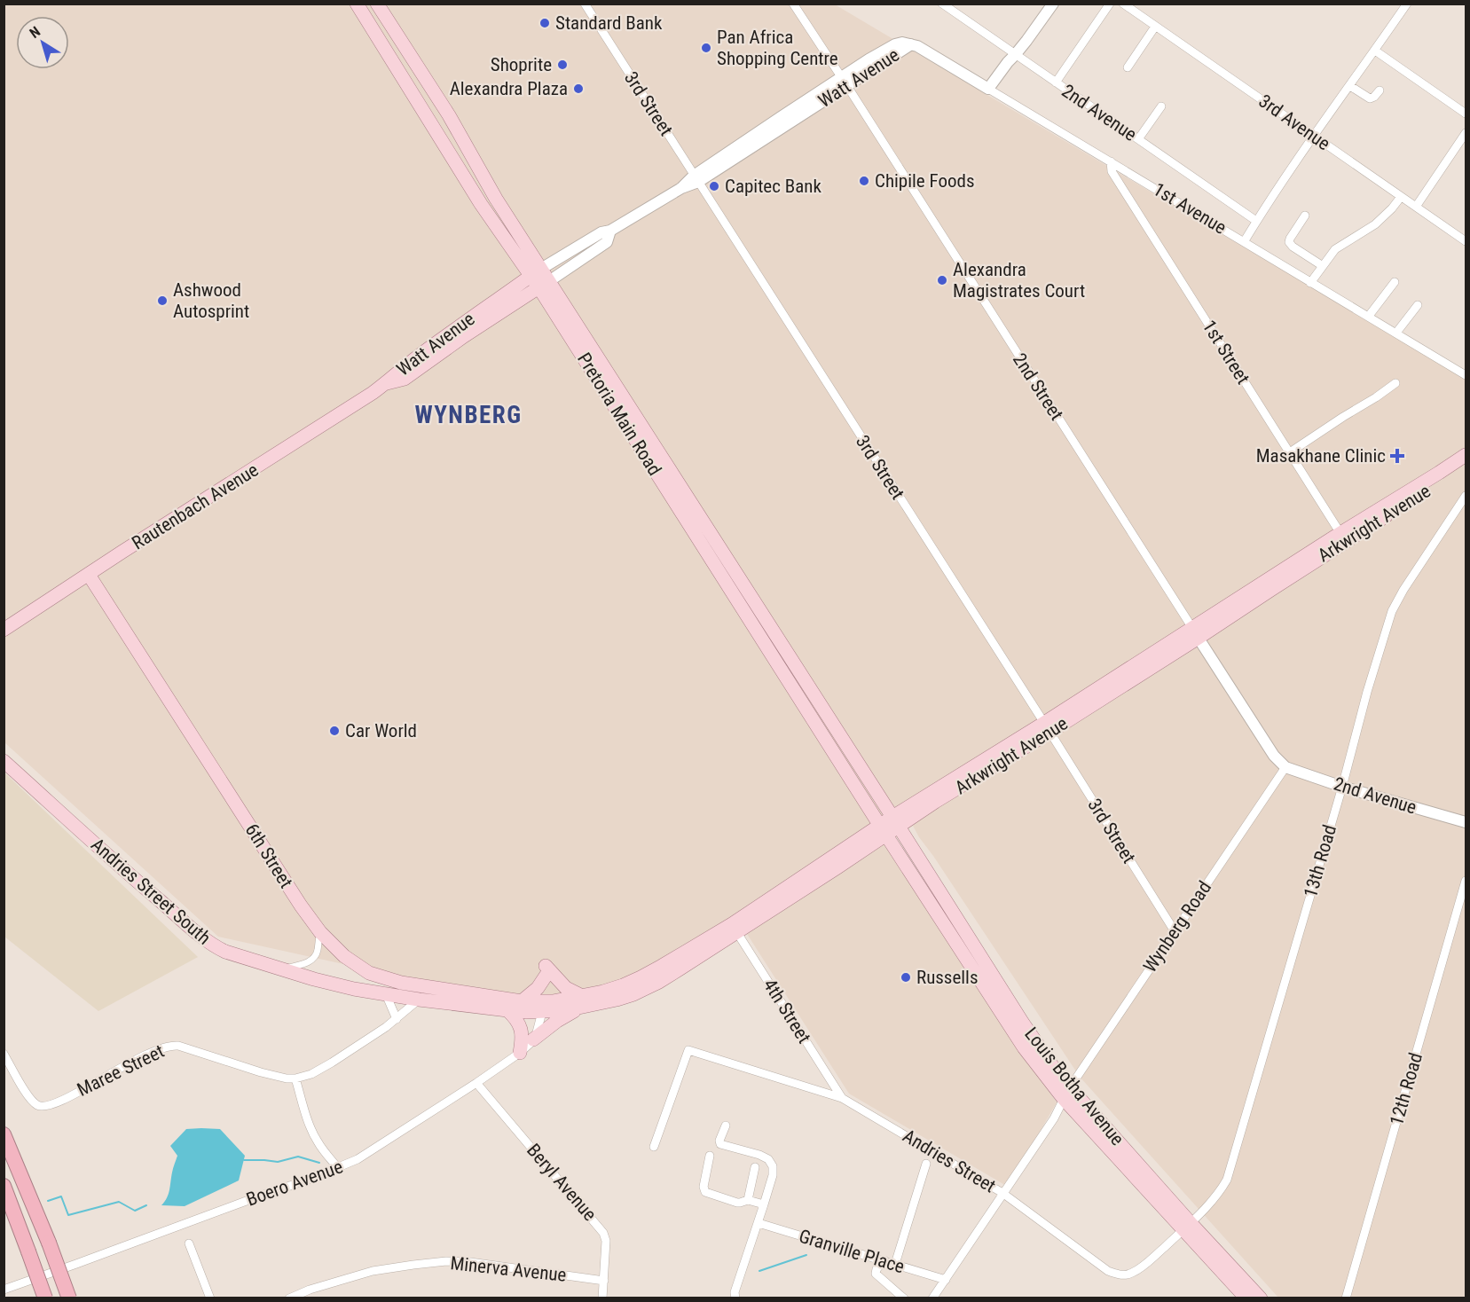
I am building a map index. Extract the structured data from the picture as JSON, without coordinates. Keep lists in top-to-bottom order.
{
  "streets": {
    "main road": [
      "Watt Avenue",
      "Pretoria Main Road",
      "Rautenbach Avenue",
      "Arkwright Avenue",
      "6th Street",
      "Andries Street South",
      "Louis Botha Avenue"
    ],
    "street": [
      "3rd Street",
      "2nd Avenue",
      "3rd Avenue",
      "1st Avenue",
      "1st Street",
      "2nd Street",
      "13th Road",
      "Wynberg Road",
      "4th Street",
      "Maree Street",
      "12th Road",
      "Andries Street",
      "Beryl Avenue",
      "Boero Avenue",
      "Granville Place",
      "Minerva Avenue"
    ]
  },
  "crossings": [
    ["Watt Avenue", "3rd Street"],
    ["Watt Avenue", "1st Avenue"],
    ["Watt Avenue", "2nd Street"],
    ["Watt Avenue", "Pretoria Main Road"],
    ["Watt Avenue", "Rautenbach Avenue"],
    ["3rd Street", "Arkwright Avenue"],
    ["3rd Street", "Wynberg Road"],
    ["2nd Avenue", "2nd Street"],
    ["2nd Avenue", "13th Road"],
    ["2nd Avenue", "Wynberg Road"],
    ["1st Avenue", "1st Street"],
    ["1st Street", "Arkwright Avenue"],
    ["2nd Street", "Arkwright Avenue"],
    ["2nd Street", "Wynberg Road"],
    ["Pretoria Main Road", "Arkwright Avenue"],
    ["Pretoria Main Road", "Louis Botha Avenue"],
    ["Rautenbach Avenue", "6th Street"],
    ["Arkwright Avenue", "6th Street"],
    ["Arkwright Avenue", "Andries Street South"],
    ["Arkwright Avenue", "4th Street"],
    ["Arkwright Avenue", "Louis Botha Avenue"],
    ["Arkwright Avenue", "Boero Avenue"],
    ["6th Street", "Andries Street South"],
    ["6th Street", "Boero Avenue"],
    ["13th Road", "Louis Botha Avenue"],
    ["13th Road", "Andries Street"],
    ["Andries Street South", "Maree Street"],
    ["Andries Street South", "Boero Avenue"],
    ["Wynberg Road", "Louis Botha Avenue"],
    ["Wynberg Road", "Andries Street"],
    ["Wynberg Road", "Granville Place"],
    ["4th Street", "Andries Street"],
    ["Louis Botha Avenue", "Andries Street"],
    ["Beryl Avenue", "Boero Avenue"],
    ["Beryl Avenue", "Minerva Avenue"]
  ],
  "districts": ["WYNBERG"],
  "places": {
    "other": [
      "Standard Bank",
      "Pan Africa Shopping Centre",
      "Shoprite",
      "Alexandra Plaza",
      "Chipile Foods",
      "Capitec Bank",
      "Alexandra Magistrates Court",
      "Ashwood Autosprint",
      "Car World",
      "Russells"
    ],
    "health": ["Masakhane Clinic"]
  },
  "north": "top left"
}
